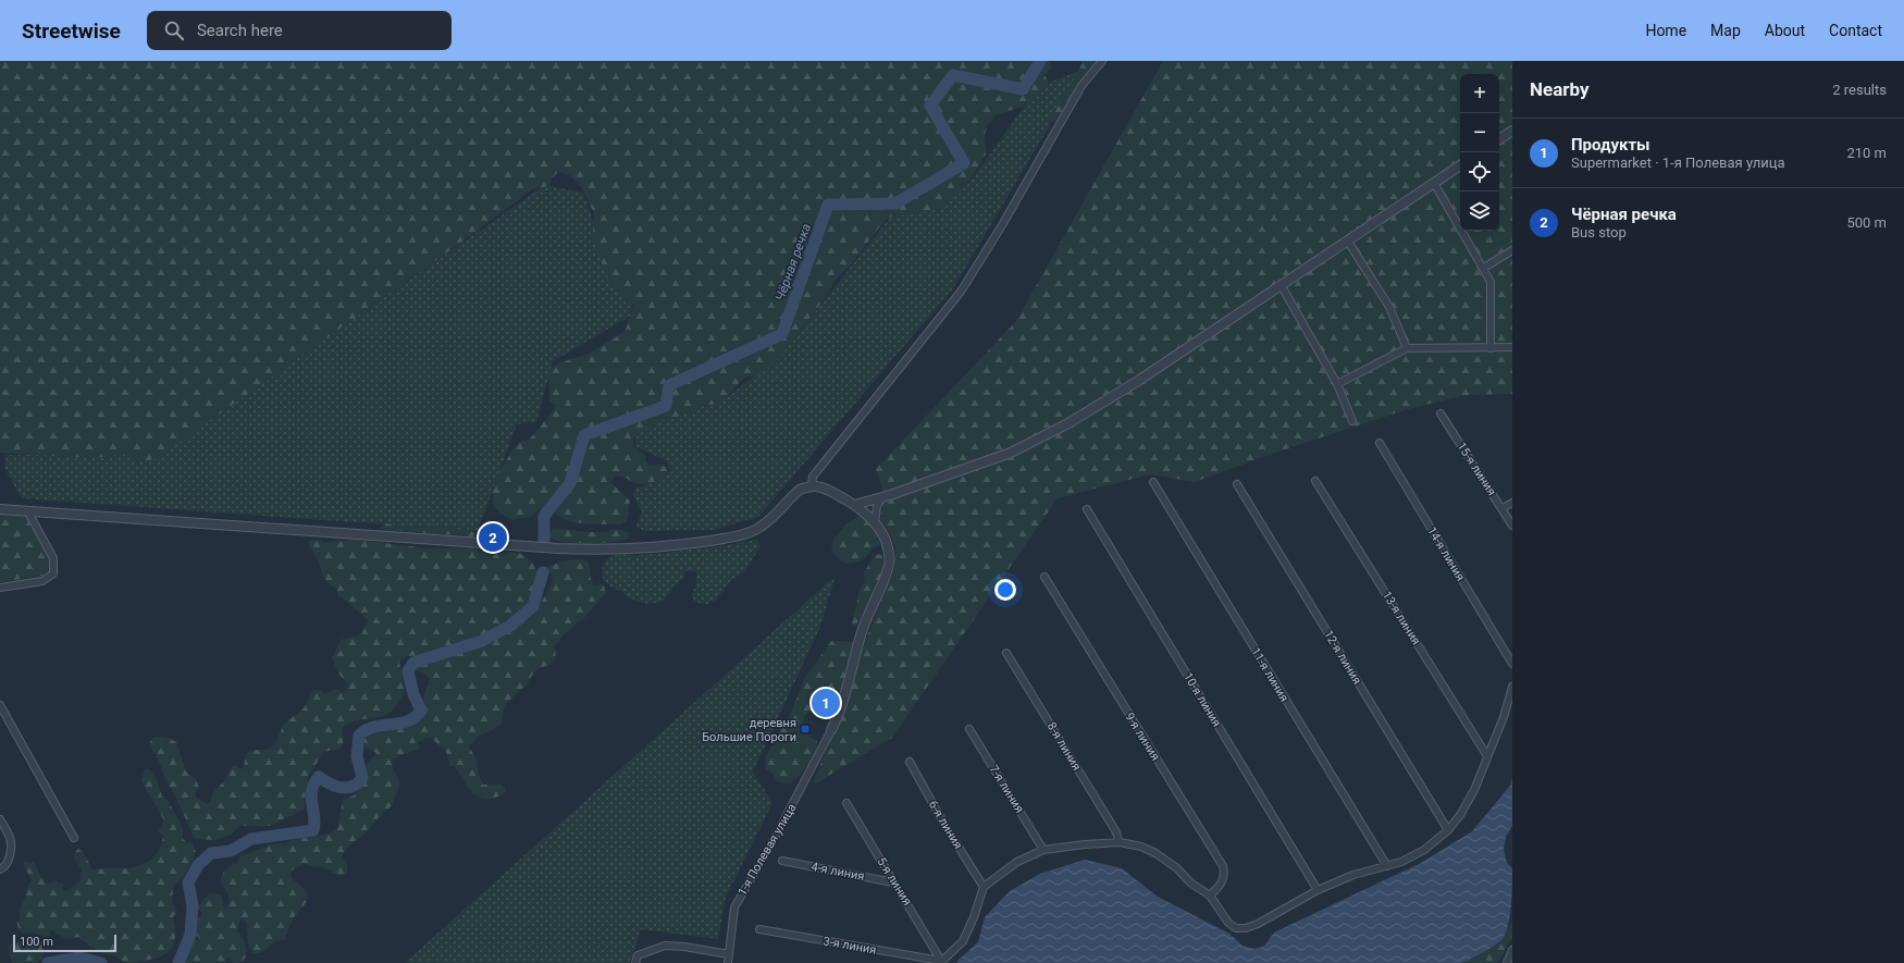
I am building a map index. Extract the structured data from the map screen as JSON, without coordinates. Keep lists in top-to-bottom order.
{
  "streets": {
    "street": [
      "15-я линия",
      "14-я линия",
      "13-я линия",
      "12-я линия",
      "11-я линия",
      "10-я линия",
      "9-я линия",
      "8-я линия",
      "7-я линия",
      "6-я линия",
      "1-я Полевая улица",
      "4-я линия",
      "5-я линия",
      "3-я линия"
    ]
  },
  "crossings": [
    ["4-я линия", "5-я линия"],
    ["5-я линия", "3-я линия"]
  ],
  "water": ["Чёрная речка"],
  "places": {
    "transit": ["деревня Большие Пороги"]
  },
  "scale_bar": "100 m",
  "page": {
    "header": "Streetwise",
    "search": "Search here",
    "nav": [
      "Home",
      "Map",
      "About",
      "Contact"
    ],
    "heading": ["Nearby", "2 results"],
    "map_buttons": ["+", "−"],
    "list": [
      {
        "mark": "1",
        "name": "Продукты",
        "note": "Supermarket · 1-я Полевая улица",
        "value": "210 m"
      },
      {
        "mark": "2",
        "name": "Чёрная речка",
        "note": "Bus stop",
        "value": "500 m"
      }
    ],
    "pins": ["2", "1"],
    "scale": "100 m"
  }
}
